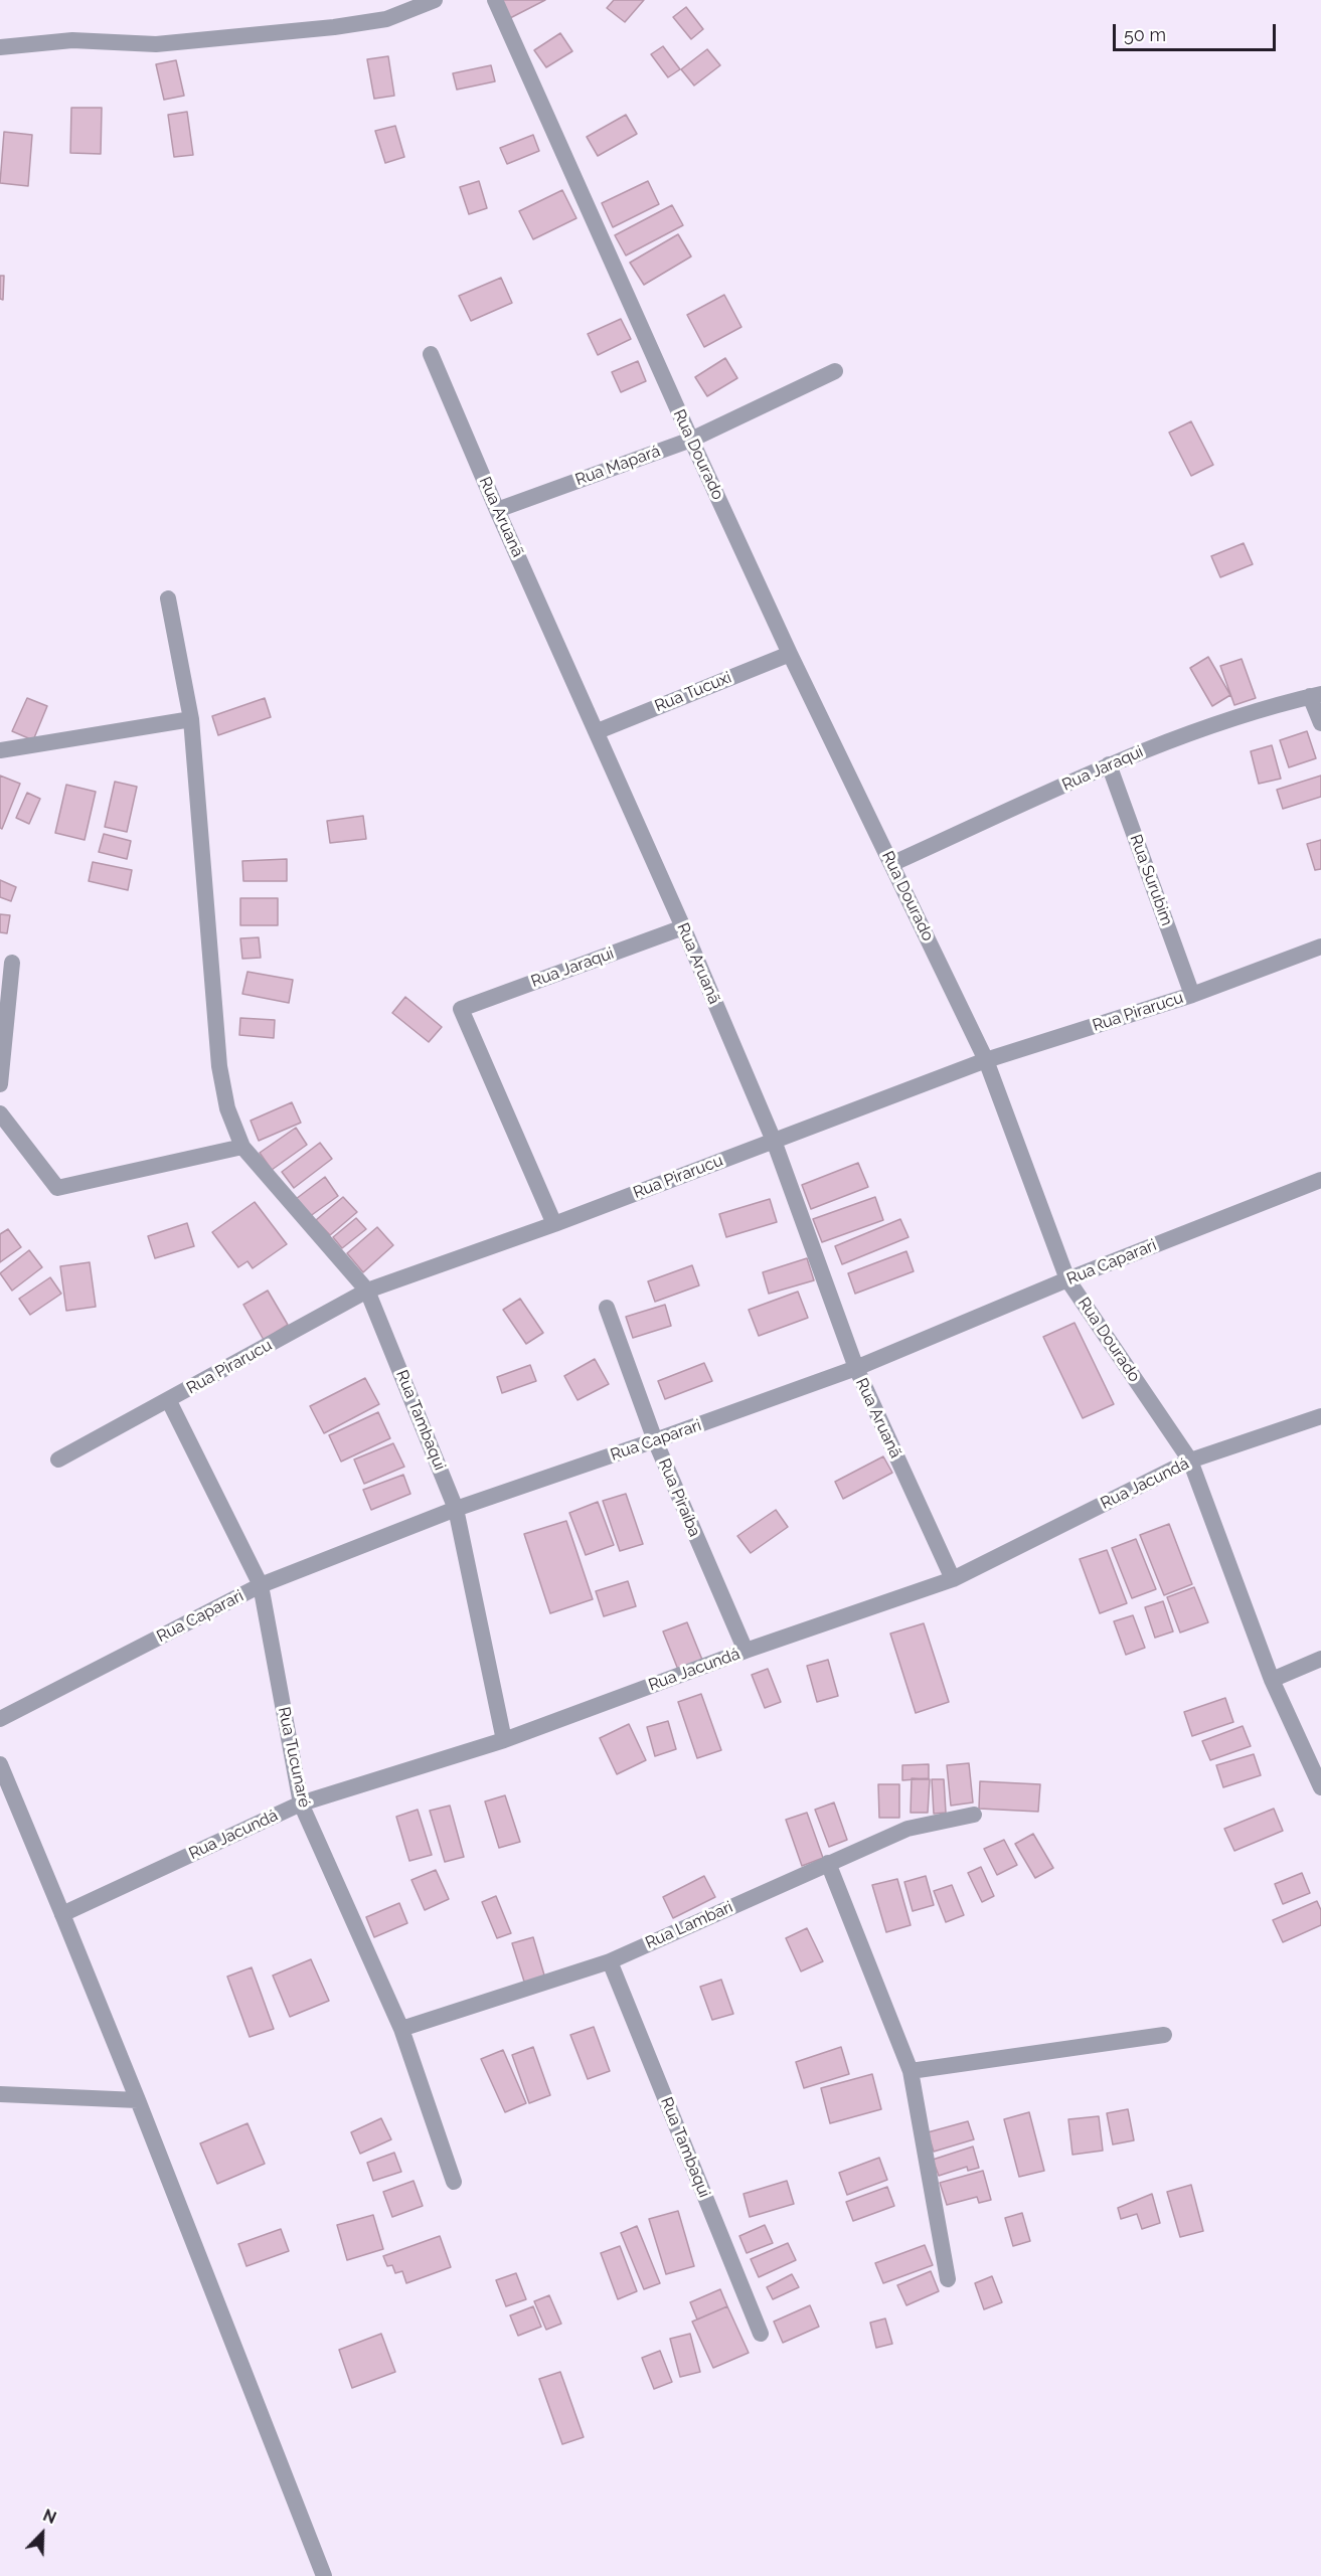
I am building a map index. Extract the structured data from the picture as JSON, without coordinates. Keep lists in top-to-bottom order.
{
  "streets": {
    "street": [
      "Rua Dourado",
      "Rua Mapará",
      "Rua Aruanã",
      "Rua Tucuxi",
      "Rua Jaraqui",
      "Rua Surubim",
      "Rua Pirarucu",
      "Rua Caparari",
      "Rua Tambaqui",
      "Rua Jacundá",
      "Rua Piraíba",
      "Rua Tucunaré",
      "Rua Lambari"
    ]
  },
  "crossings": [
    ["Rua Dourado", "Rua Mapará"],
    ["Rua Dourado", "Rua Tucuxi"],
    ["Rua Dourado", "Rua Jaraqui"],
    ["Rua Dourado", "Rua Pirarucu"],
    ["Rua Dourado", "Rua Caparari"],
    ["Rua Dourado", "Rua Jacundá"],
    ["Rua Mapará", "Rua Aruanã"],
    ["Rua Aruanã", "Rua Tucuxi"],
    ["Rua Aruanã", "Rua Jaraqui"],
    ["Rua Aruanã", "Rua Pirarucu"],
    ["Rua Aruanã", "Rua Caparari"],
    ["Rua Aruanã", "Rua Jacundá"],
    ["Rua Jaraqui", "Rua Surubim"],
    ["Rua Jaraqui", "Rua Pirarucu"],
    ["Rua Surubim", "Rua Pirarucu"],
    ["Rua Pirarucu", "Rua Tambaqui"],
    ["Rua Pirarucu", "Rua Tucunaré"],
    ["Rua Caparari", "Rua Tambaqui"],
    ["Rua Caparari", "Rua Piraíba"],
    ["Rua Caparari", "Rua Tucunaré"],
    ["Rua Tambaqui", "Rua Jacundá"],
    ["Rua Tambaqui", "Rua Lambari"],
    ["Rua Jacundá", "Rua Piraíba"],
    ["Rua Jacundá", "Rua Tucunaré"],
    ["Rua Tucunaré", "Rua Lambari"]
  ],
  "scale_bar": "50 m",
  "north": "top right"
}
